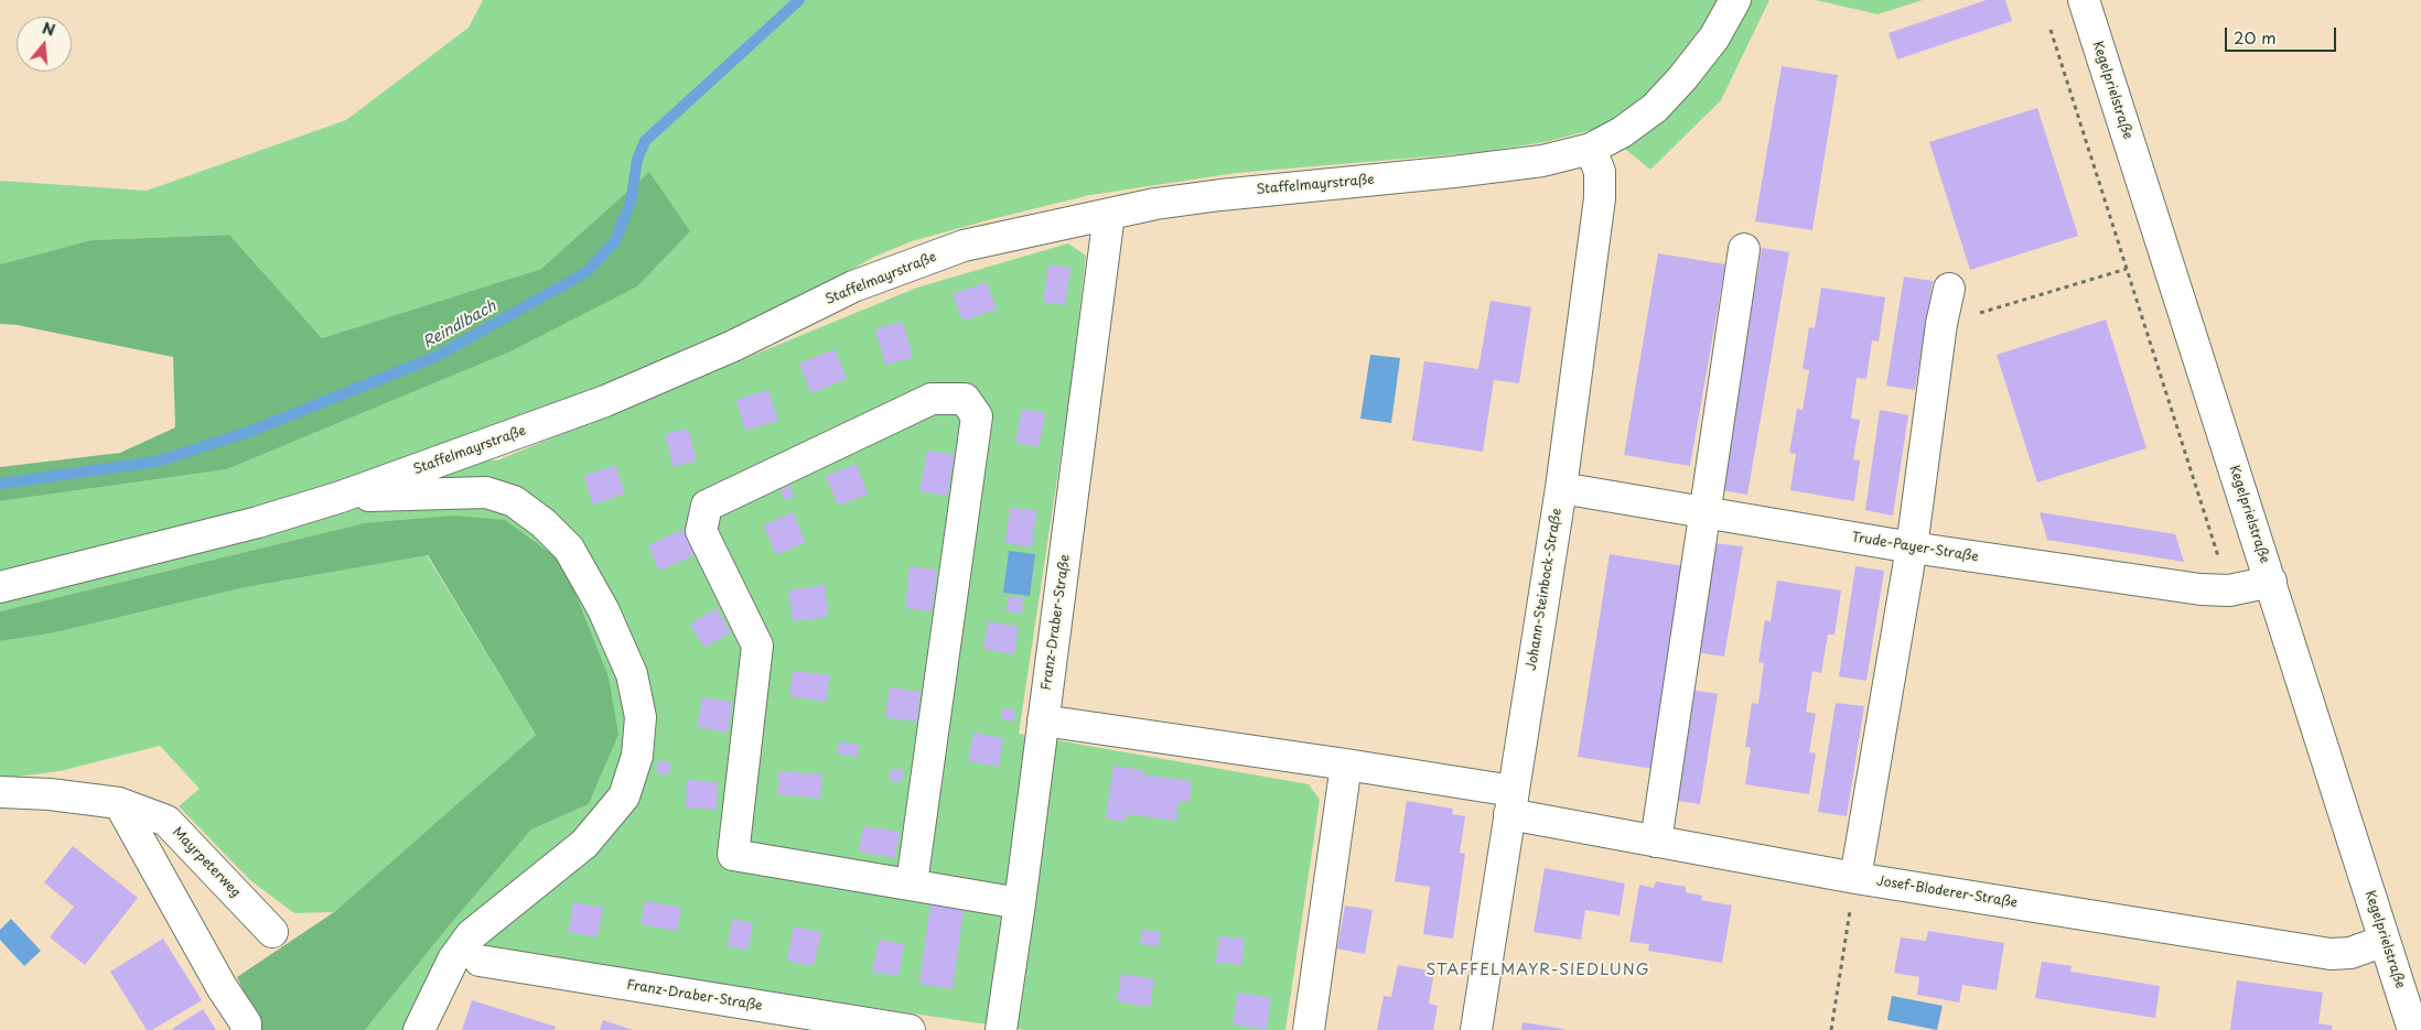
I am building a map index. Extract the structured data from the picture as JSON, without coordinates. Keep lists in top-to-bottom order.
{
  "streets": {
    "street": [
      "Kegelprielstraße",
      "Staffelmayrstraße",
      "Trude-Payer-Straße",
      "Johann-Steinbock-Straße",
      "Franz-Draber-Straße",
      "Mayrpeterweg",
      "Josef-Bloderer-Straße"
    ]
  },
  "crossings": [
    ["Kegelprielstraße", "Trude-Payer-Straße"],
    ["Kegelprielstraße", "Josef-Bloderer-Straße"],
    ["Staffelmayrstraße", "Johann-Steinbock-Straße"],
    ["Staffelmayrstraße", "Franz-Draber-Straße"],
    ["Trude-Payer-Straße", "Johann-Steinbock-Straße"],
    ["Johann-Steinbock-Straße", "Josef-Bloderer-Straße"],
    ["Franz-Draber-Straße", "Josef-Bloderer-Straße"]
  ],
  "districts": ["STAFFELMAYR-SIEDLUNG"],
  "water": ["Reindlbach"],
  "scale_bar": "20 m",
  "north": "top"
}
